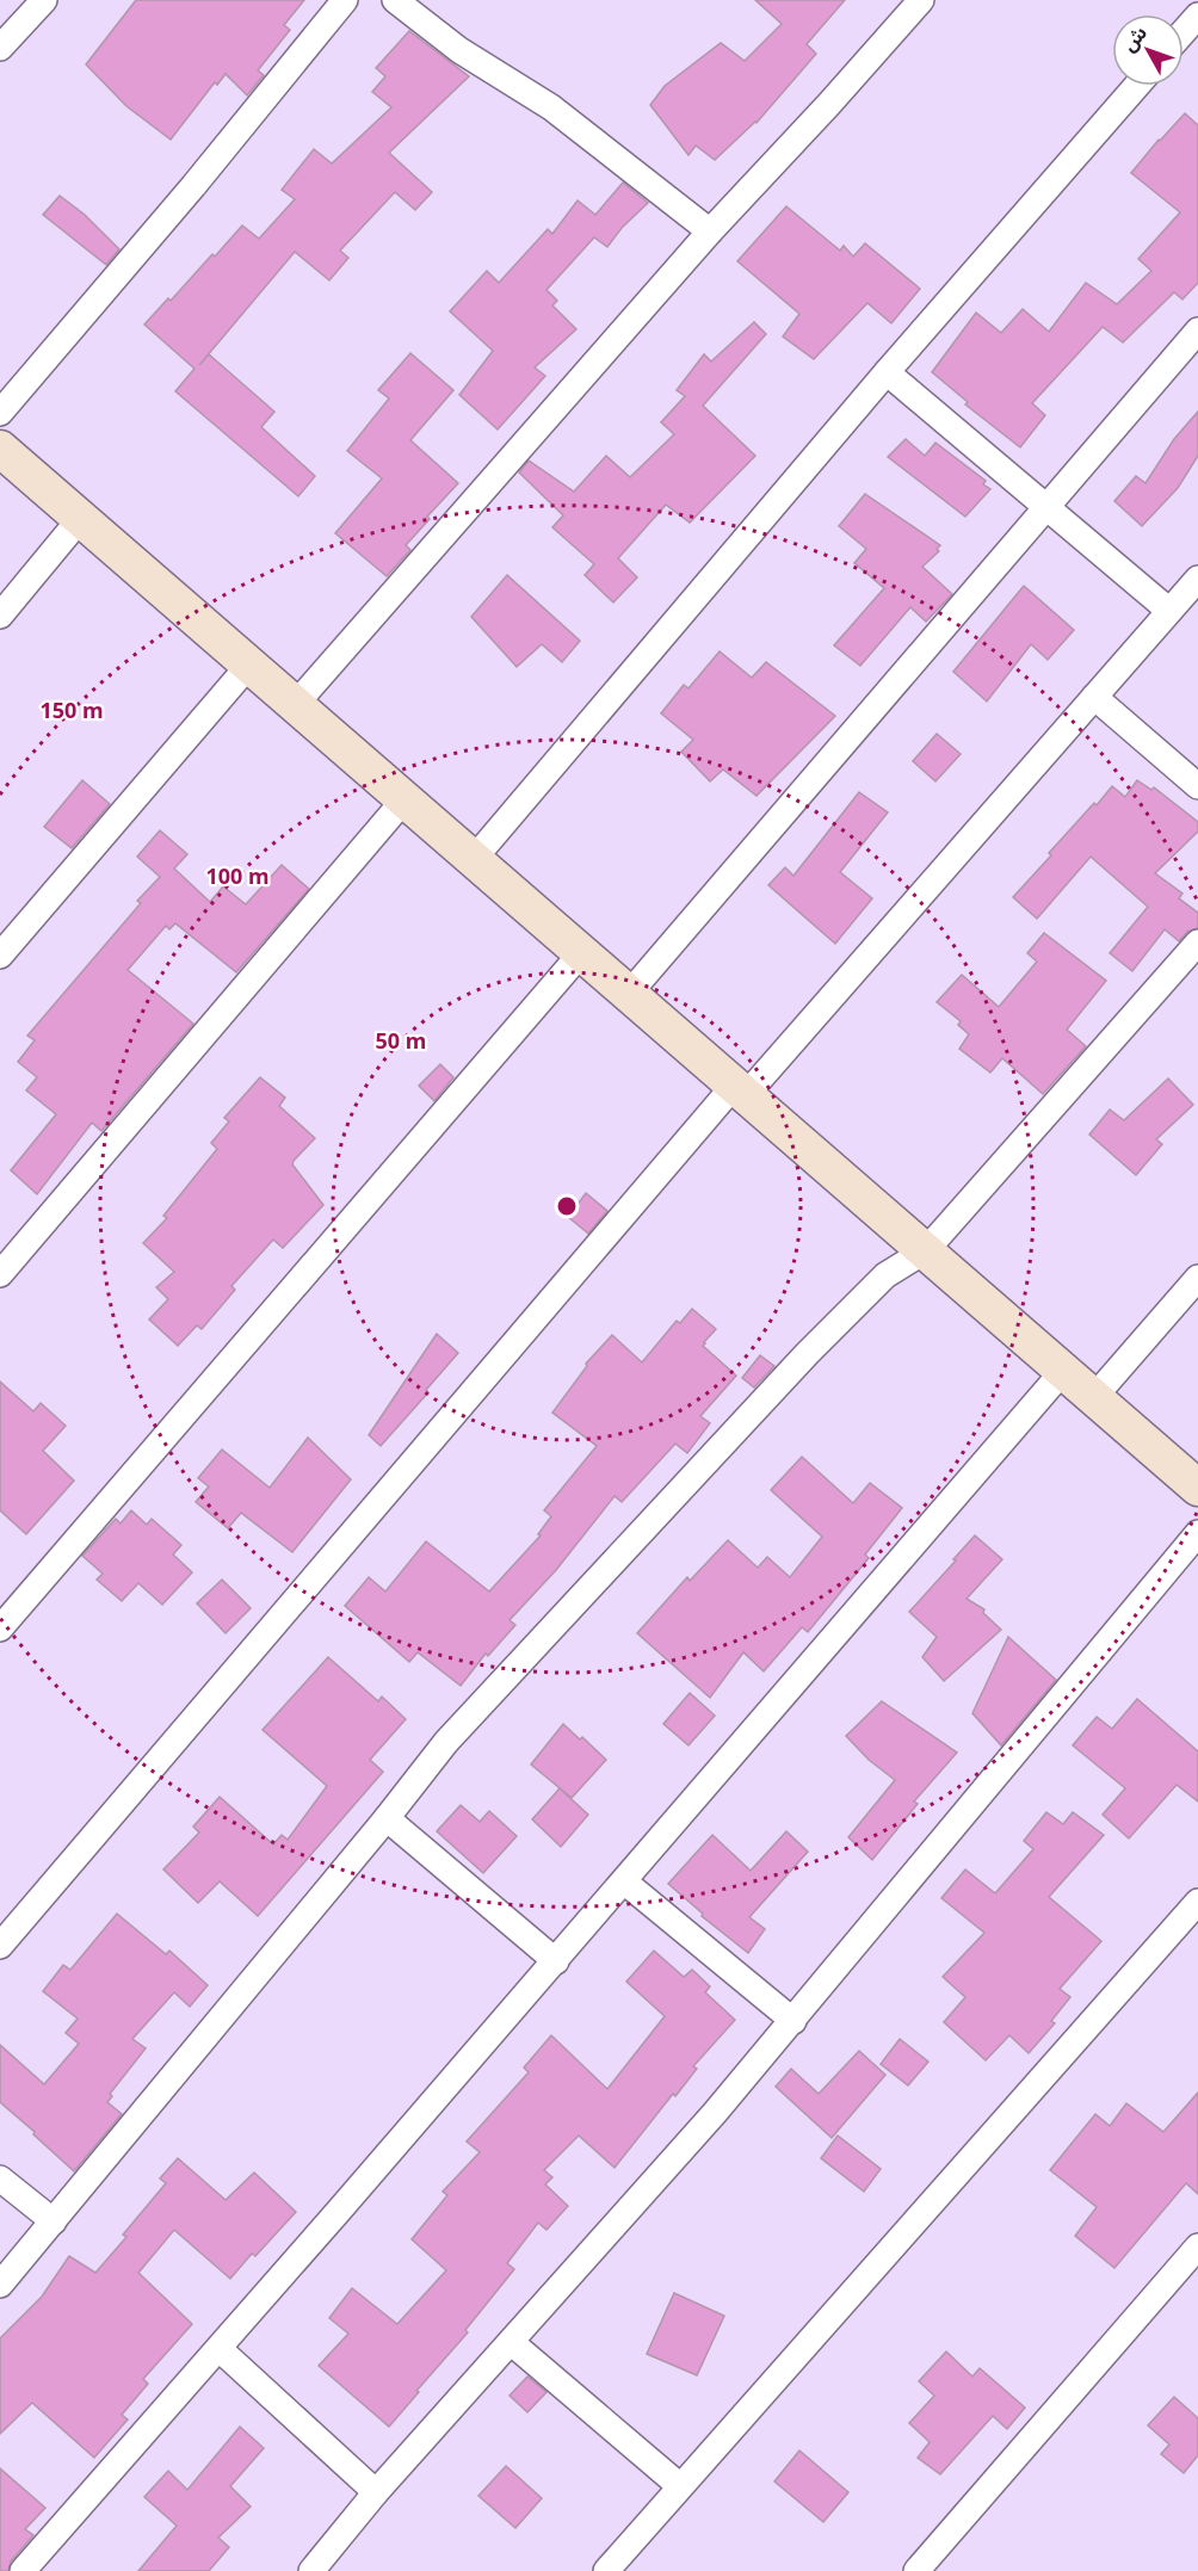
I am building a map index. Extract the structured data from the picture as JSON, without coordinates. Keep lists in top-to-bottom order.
{
  "north": "top left",
  "rings": ["150 m", "100 m", "50 m"]
}
